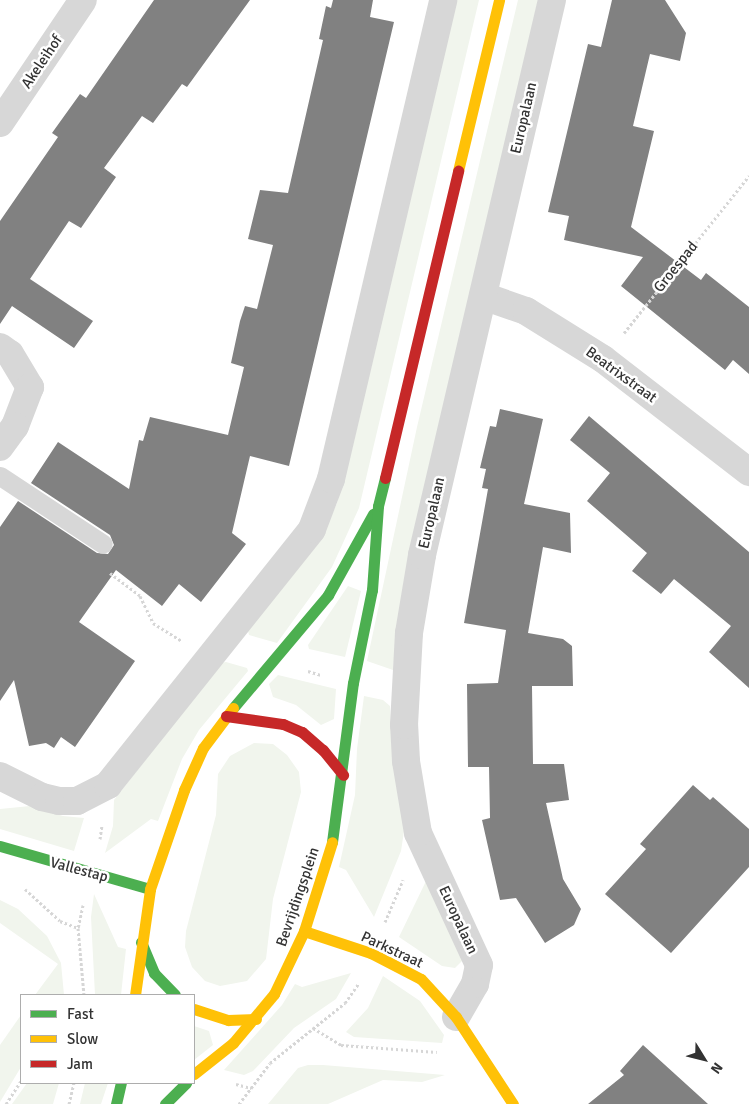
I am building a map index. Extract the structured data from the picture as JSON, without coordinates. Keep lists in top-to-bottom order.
{
  "streets": {
    "main road": ["Vallestap", "Bevrijdingsplein", "Parkstraat"],
    "street": ["Akeleihof", "Europalaan", "Beatrixstraat"],
    "path": ["Groespad"]
  },
  "crossings": [
    ["Europalaan", "Beatrixstraat"],
    ["Europalaan", "Parkstraat"],
    ["Groespad", "Beatrixstraat"],
    ["Bevrijdingsplein", "Parkstraat"]
  ],
  "legend": ["Fast", "Slow", "Jam"],
  "north": "bottom right"
}
